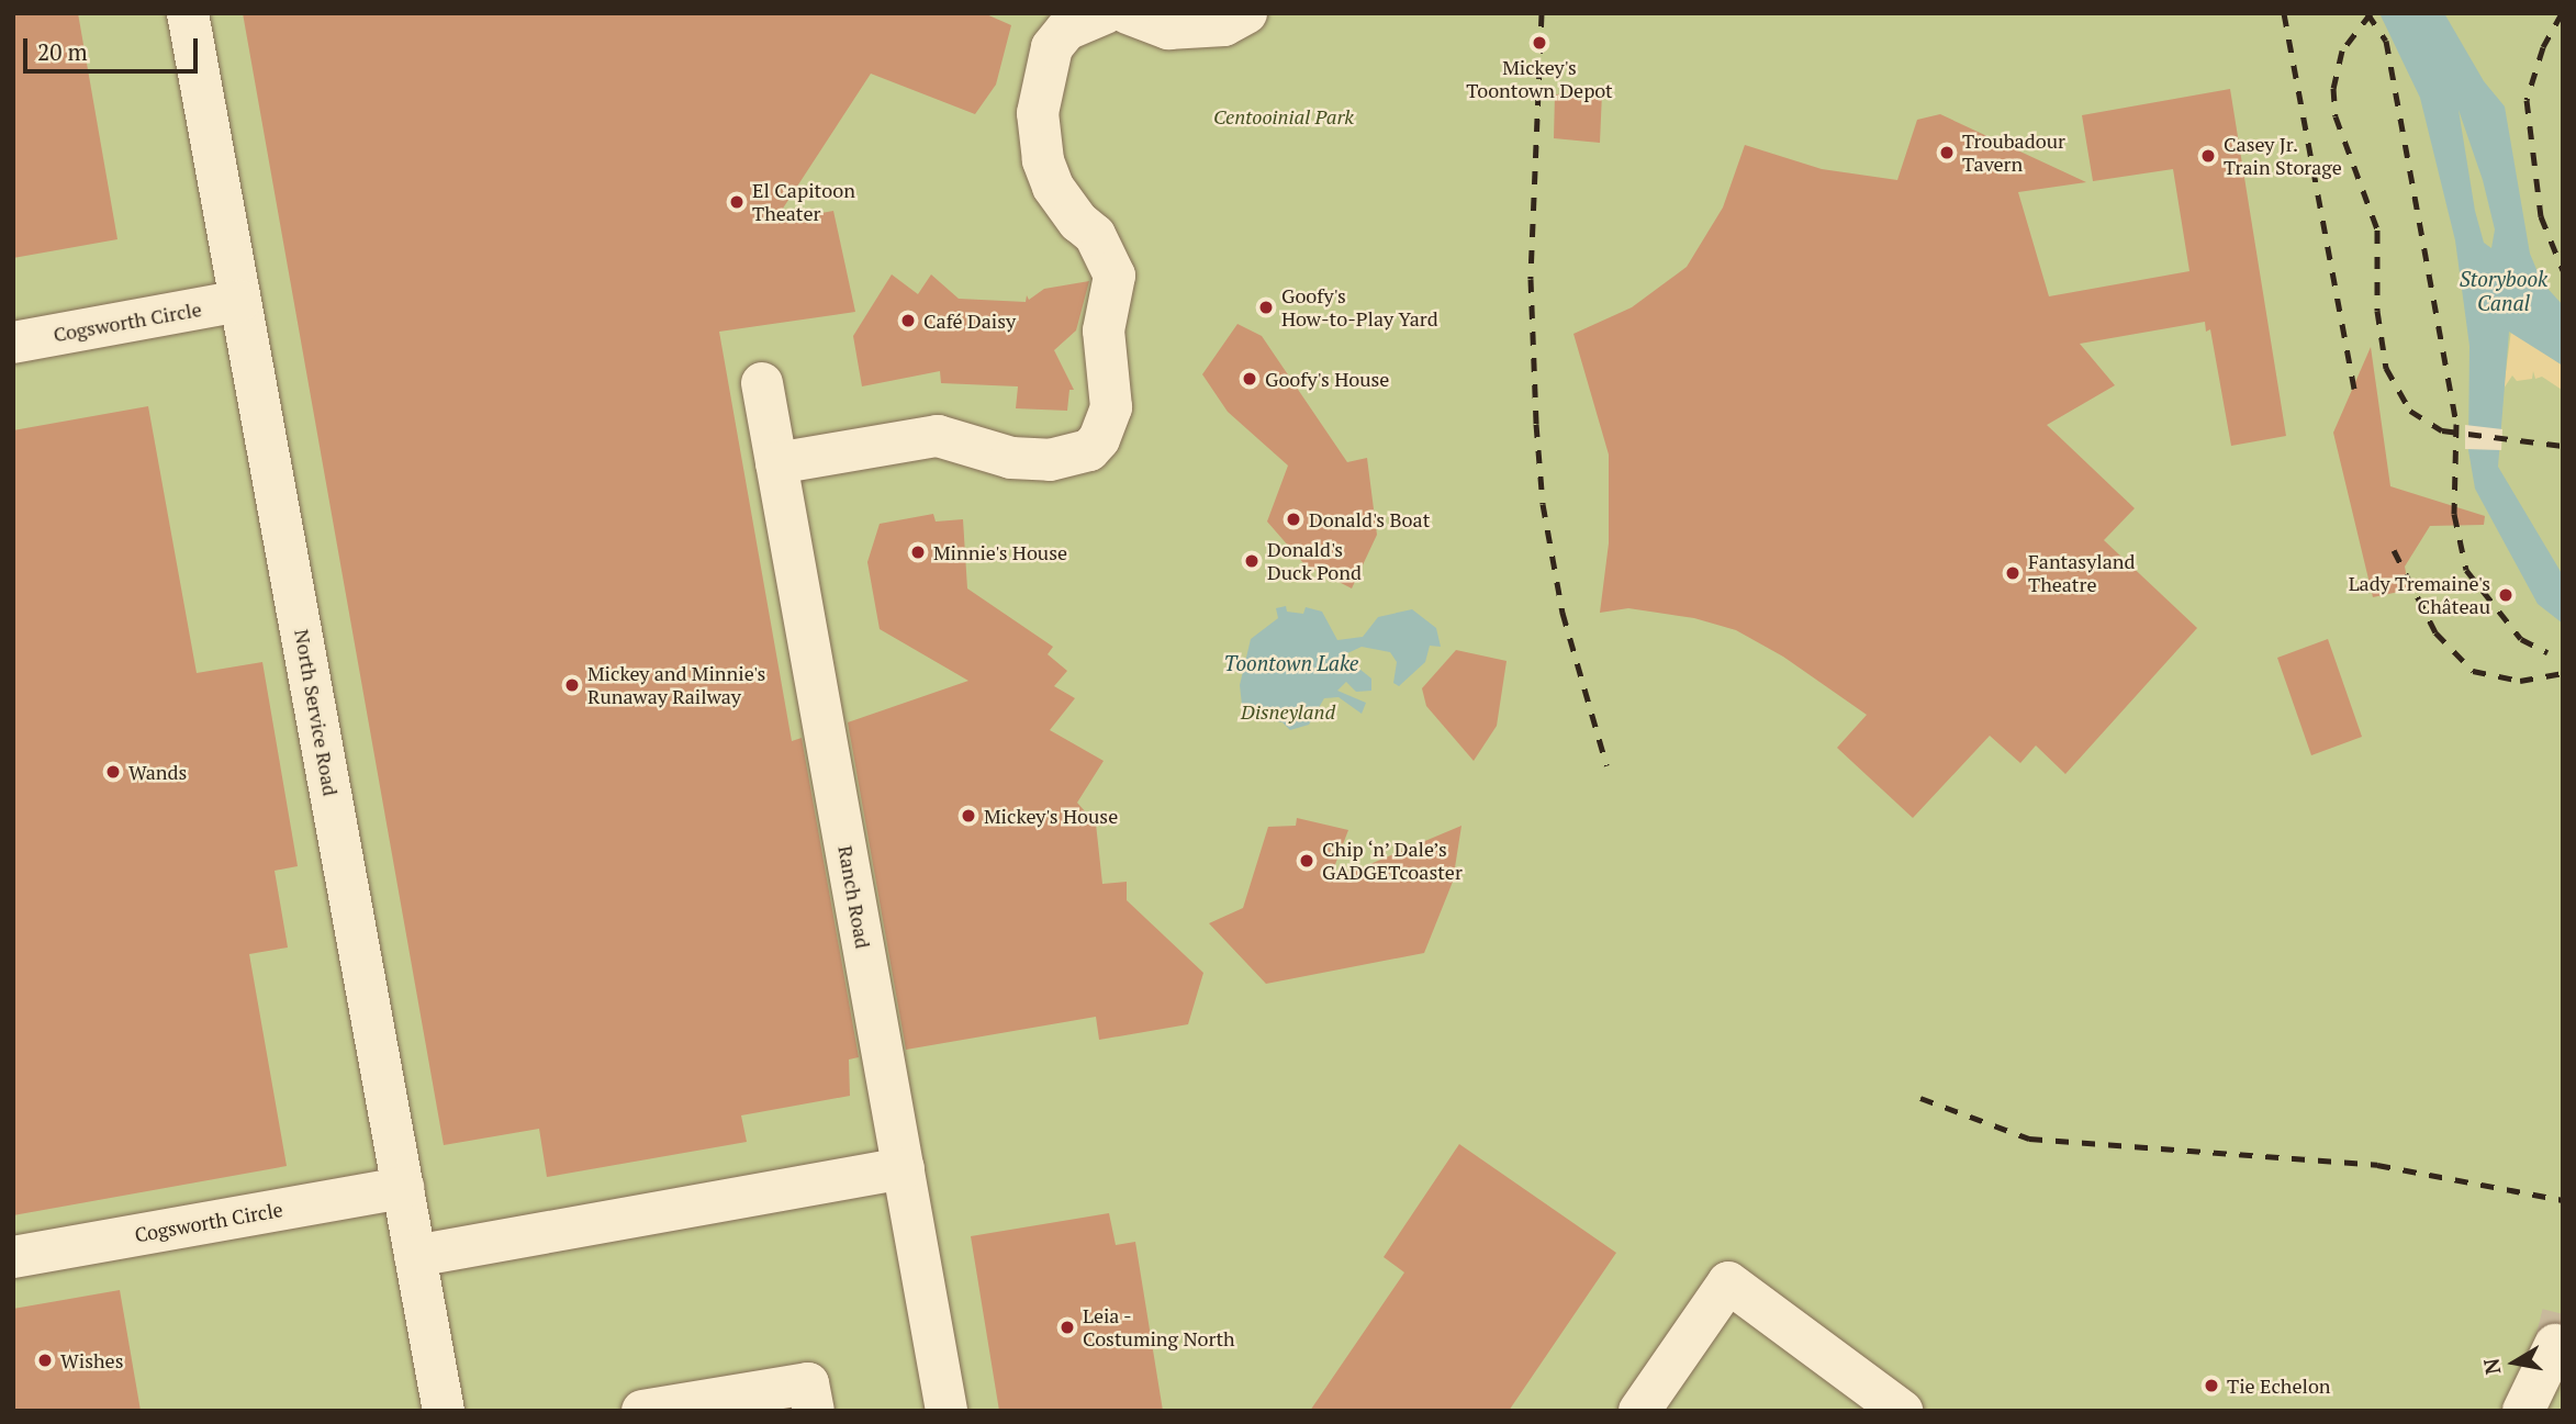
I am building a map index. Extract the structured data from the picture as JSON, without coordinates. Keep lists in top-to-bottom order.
{
  "streets": {
    "street": ["Cogsworth Circle", "North Service Road", "Ranch Road"]
  },
  "crossings": [
    ["Cogsworth Circle", "North Service Road"]
  ],
  "water": ["Storybook Canal", "Toontown Lake"],
  "parks": ["Centooinial Park", "Disneyland"],
  "places": [
    "Mickey's Toontown Depot",
    "Troubadour Tavern",
    "Casey Jr. Train Storage",
    "El Capitoon Theater",
    "Goofy's How-to-Play Yard",
    "Café Daisy",
    "Goofy's House",
    "Donald's Boat",
    "Minnie's House",
    "Donald's Duck Pond",
    "Fantasyland Theatre",
    "Lady Tremaine's Château",
    "Mickey and Minnie's Runaway Railway",
    "Wands",
    "Mickey's House",
    "Chip ‘n’ Dale’s GADGETcoaster",
    "Leia - Costuming North",
    "Wishes",
    "Tie Echelon"
  ],
  "scale_bar": "20 m",
  "north": "left"
}
